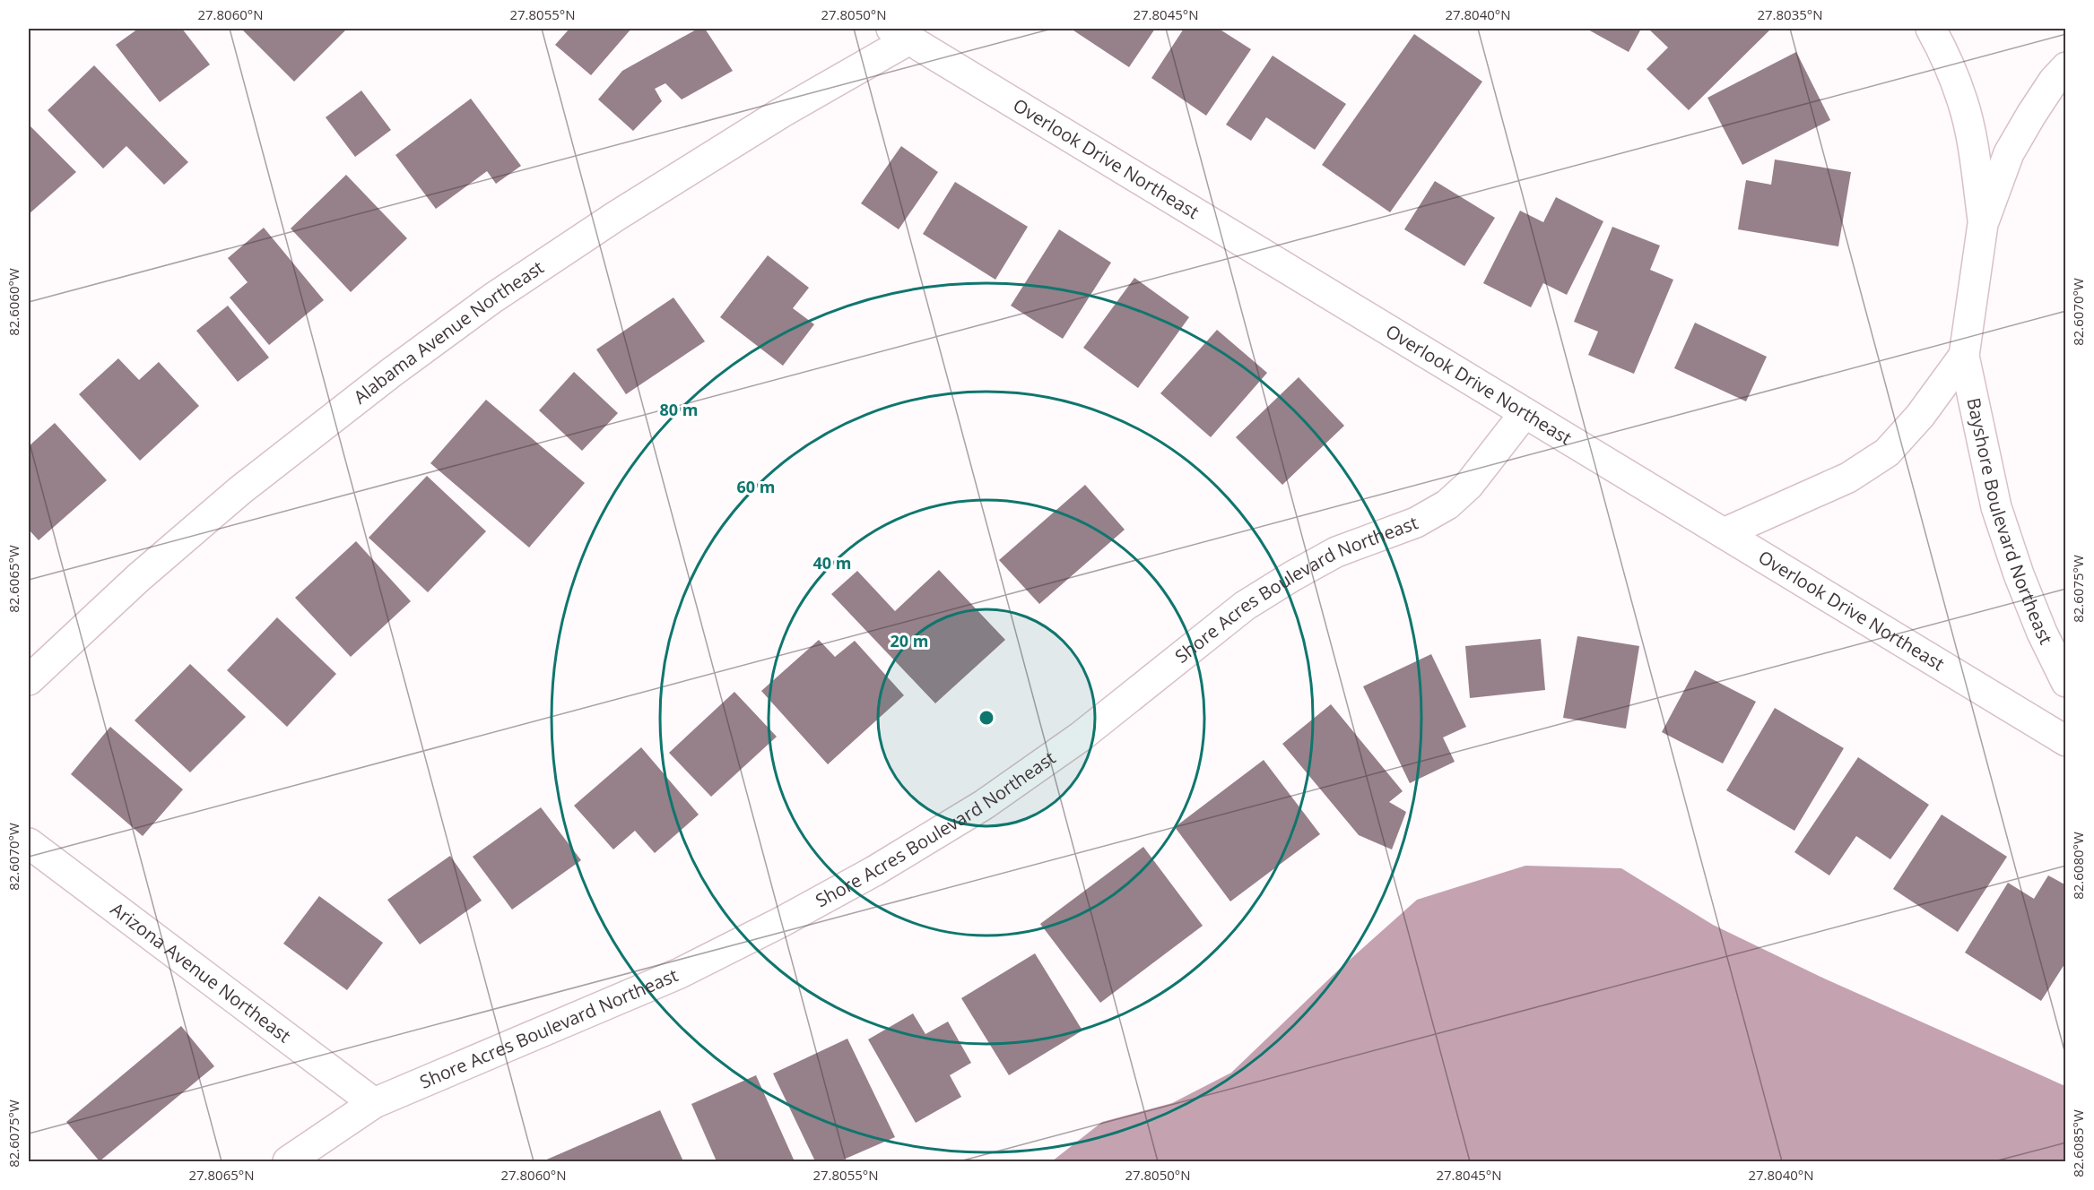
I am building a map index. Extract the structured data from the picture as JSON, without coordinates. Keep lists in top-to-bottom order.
{
  "streets": {
    "street": [
      "Overlook Drive Northeast",
      "Alabama Avenue Northeast",
      "Bayshore Boulevard Northeast",
      "Shore Acres Boulevard Northeast",
      "Arizona Avenue Northeast"
    ]
  },
  "crossings": [
    ["Overlook Drive Northeast", "Alabama Avenue Northeast"],
    ["Overlook Drive Northeast", "Bayshore Boulevard Northeast"],
    ["Overlook Drive Northeast", "Shore Acres Boulevard Northeast"],
    ["Shore Acres Boulevard Northeast", "Arizona Avenue Northeast"]
  ],
  "coordinates": [
    "27.8060°N",
    "27.8055°N",
    "27.8050°N",
    "27.8045°N",
    "27.8040°N",
    "27.8035°N",
    "82.6060°W",
    "82.6070°W",
    "82.6065°W",
    "82.6075°W",
    "82.6080°W",
    "82.6085°W",
    "27.8065°N"
  ],
  "rings": [
    "80 m",
    "60 m",
    "40 m",
    "20 m"
  ]
}
